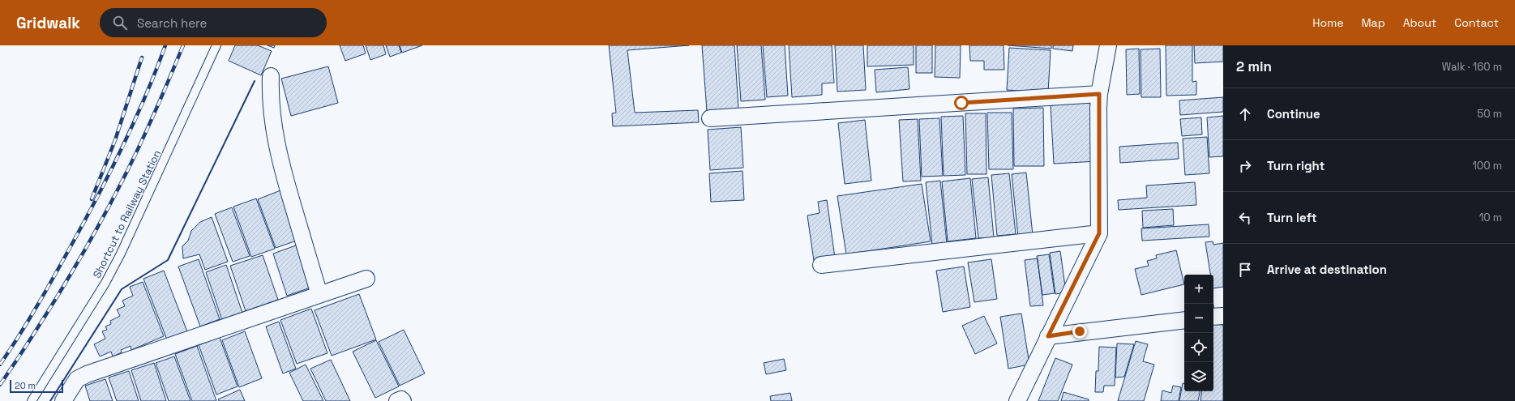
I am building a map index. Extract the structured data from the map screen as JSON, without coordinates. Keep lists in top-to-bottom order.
{
  "streets": {
    "lane": ["Shortcut to Railway Station"]
  },
  "scale_bar": "20 m",
  "page": {
    "header": "Gridwalk",
    "search": "Search here",
    "nav": [
      "Home",
      "Map",
      "About",
      "Contact"
    ],
    "heading": ["2 min", "Walk · 160 m"],
    "list": [
      ["Continue", "50 m"],
      ["Turn right", "100 m"],
      ["Turn left", "10 m"],
      "Arrive at destination"
    ],
    "map_buttons": ["+", "−"],
    "scale": "20 m"
  }
}
